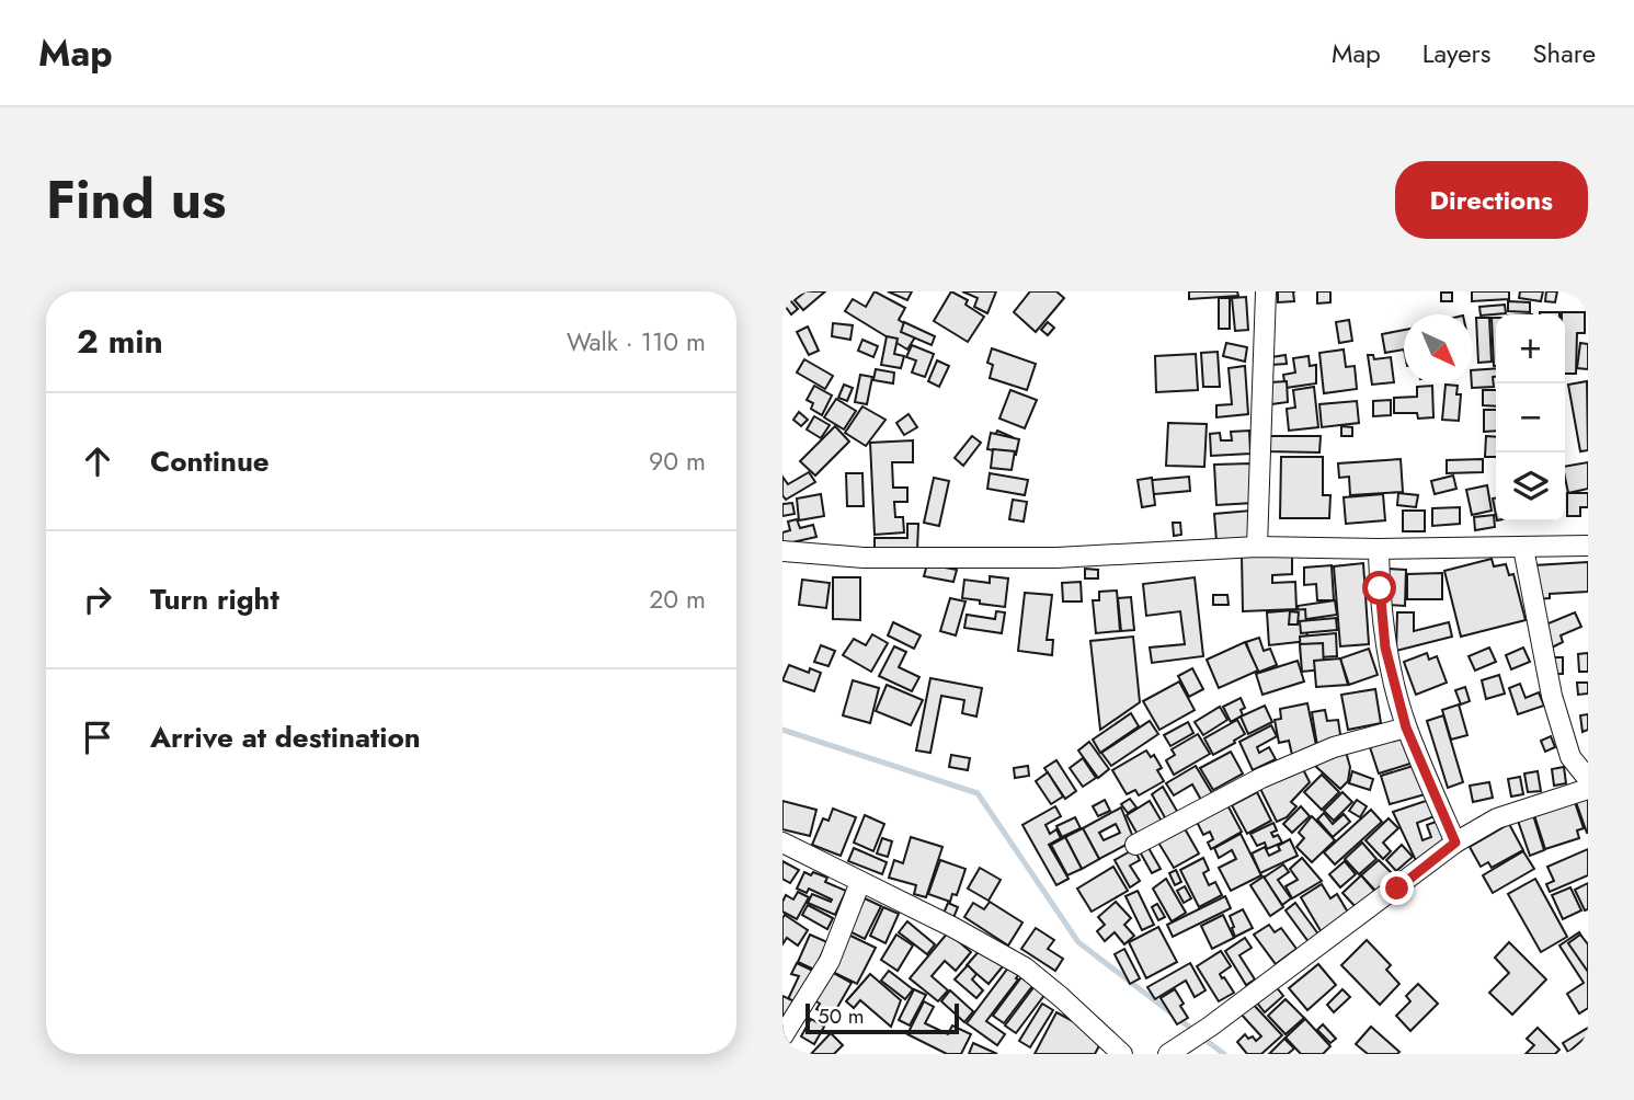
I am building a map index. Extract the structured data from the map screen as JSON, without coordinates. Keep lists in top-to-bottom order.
{
  "scale_bar": "50 m",
  "north": "bottom right",
  "page": {
    "header": "Map",
    "nav": ["Map", "Layers", "Share"],
    "title": "Find us",
    "buttons": "Directions",
    "heading": ["2 min", "Walk · 110 m"],
    "map_buttons": ["+", "−"],
    "list": [
      ["Continue", "90 m"],
      ["Turn right", "20 m"],
      "Arrive at destination"
    ],
    "scale": "50 m"
  }
}
